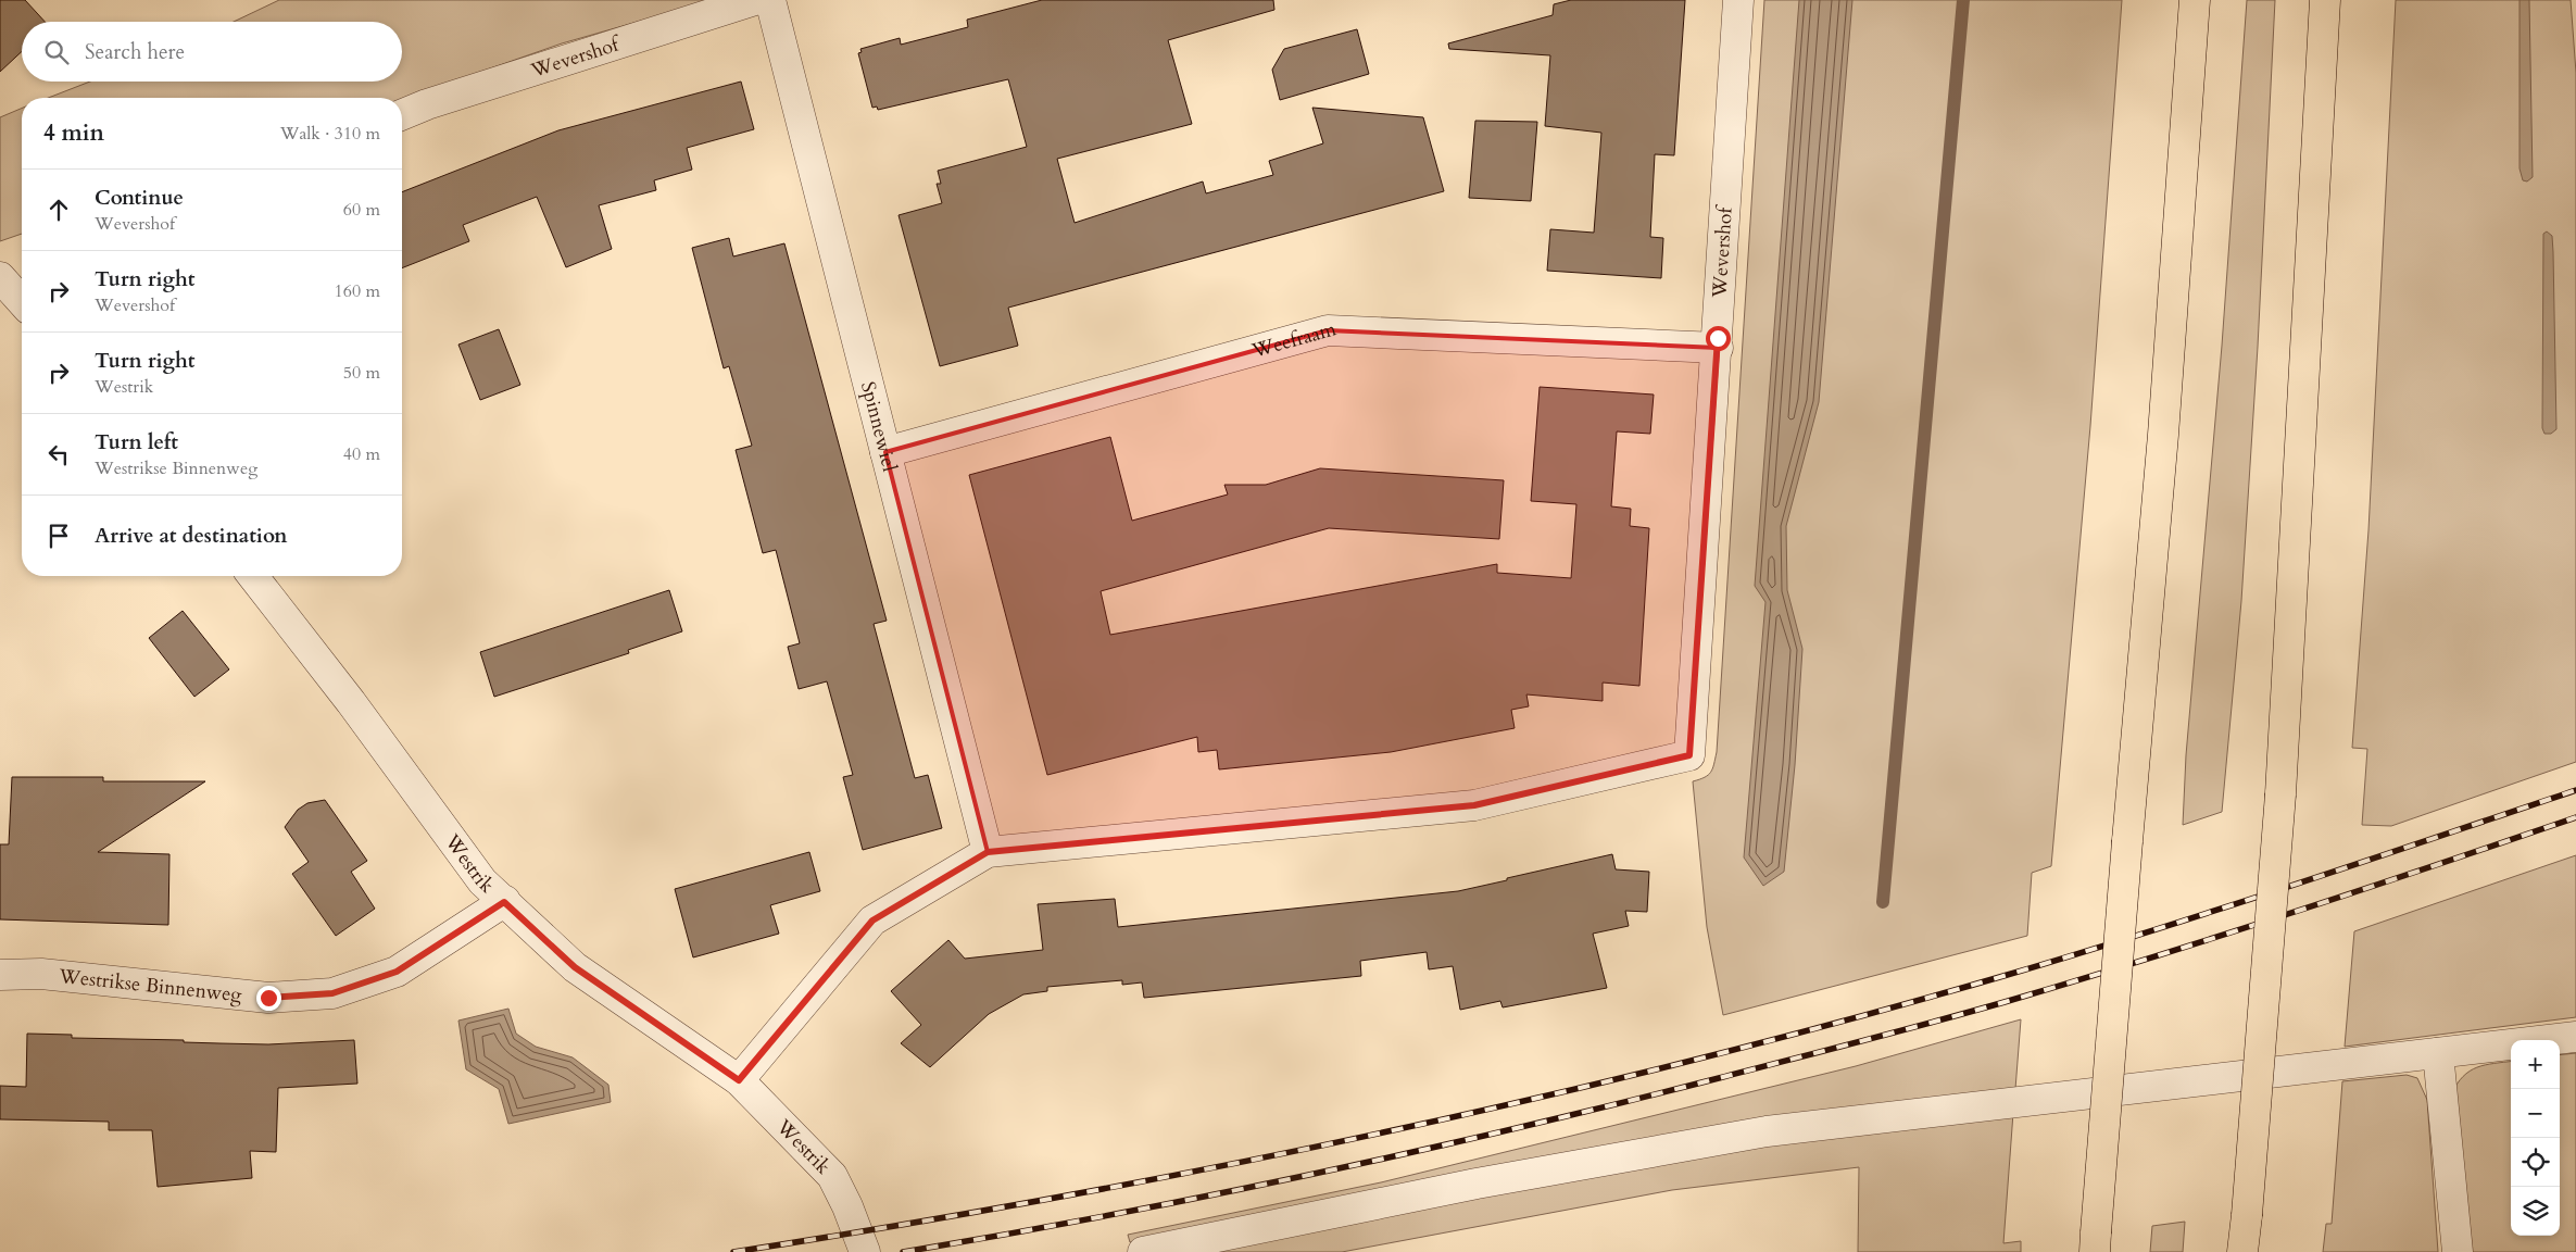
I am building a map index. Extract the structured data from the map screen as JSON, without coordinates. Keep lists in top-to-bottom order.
{
  "streets": {
    "street": [
      "Wevershof",
      "Weefraam",
      "Spinnewiel",
      "Westrik",
      "Westrikse Binnenweg"
    ]
  },
  "crossings": [
    ["Wevershof", "Weefraam"],
    ["Wevershof", "Spinnewiel"],
    ["Wevershof", "Westrik"],
    ["Weefraam", "Spinnewiel"],
    ["Westrik", "Westrikse Binnenweg"]
  ],
  "page": {
    "search": "Search here",
    "heading": ["4 min", "Walk · 310 m"],
    "list": [
      ["Continue", "Wevershof", "60 m"],
      ["Turn right", "Wevershof", "160 m"],
      ["Turn right", "Westrik", "50 m"],
      ["Turn left", "Westrikse Binnenweg", "40 m"],
      "Arrive at destination"
    ],
    "map_buttons": ["+", "−"]
  }
}
